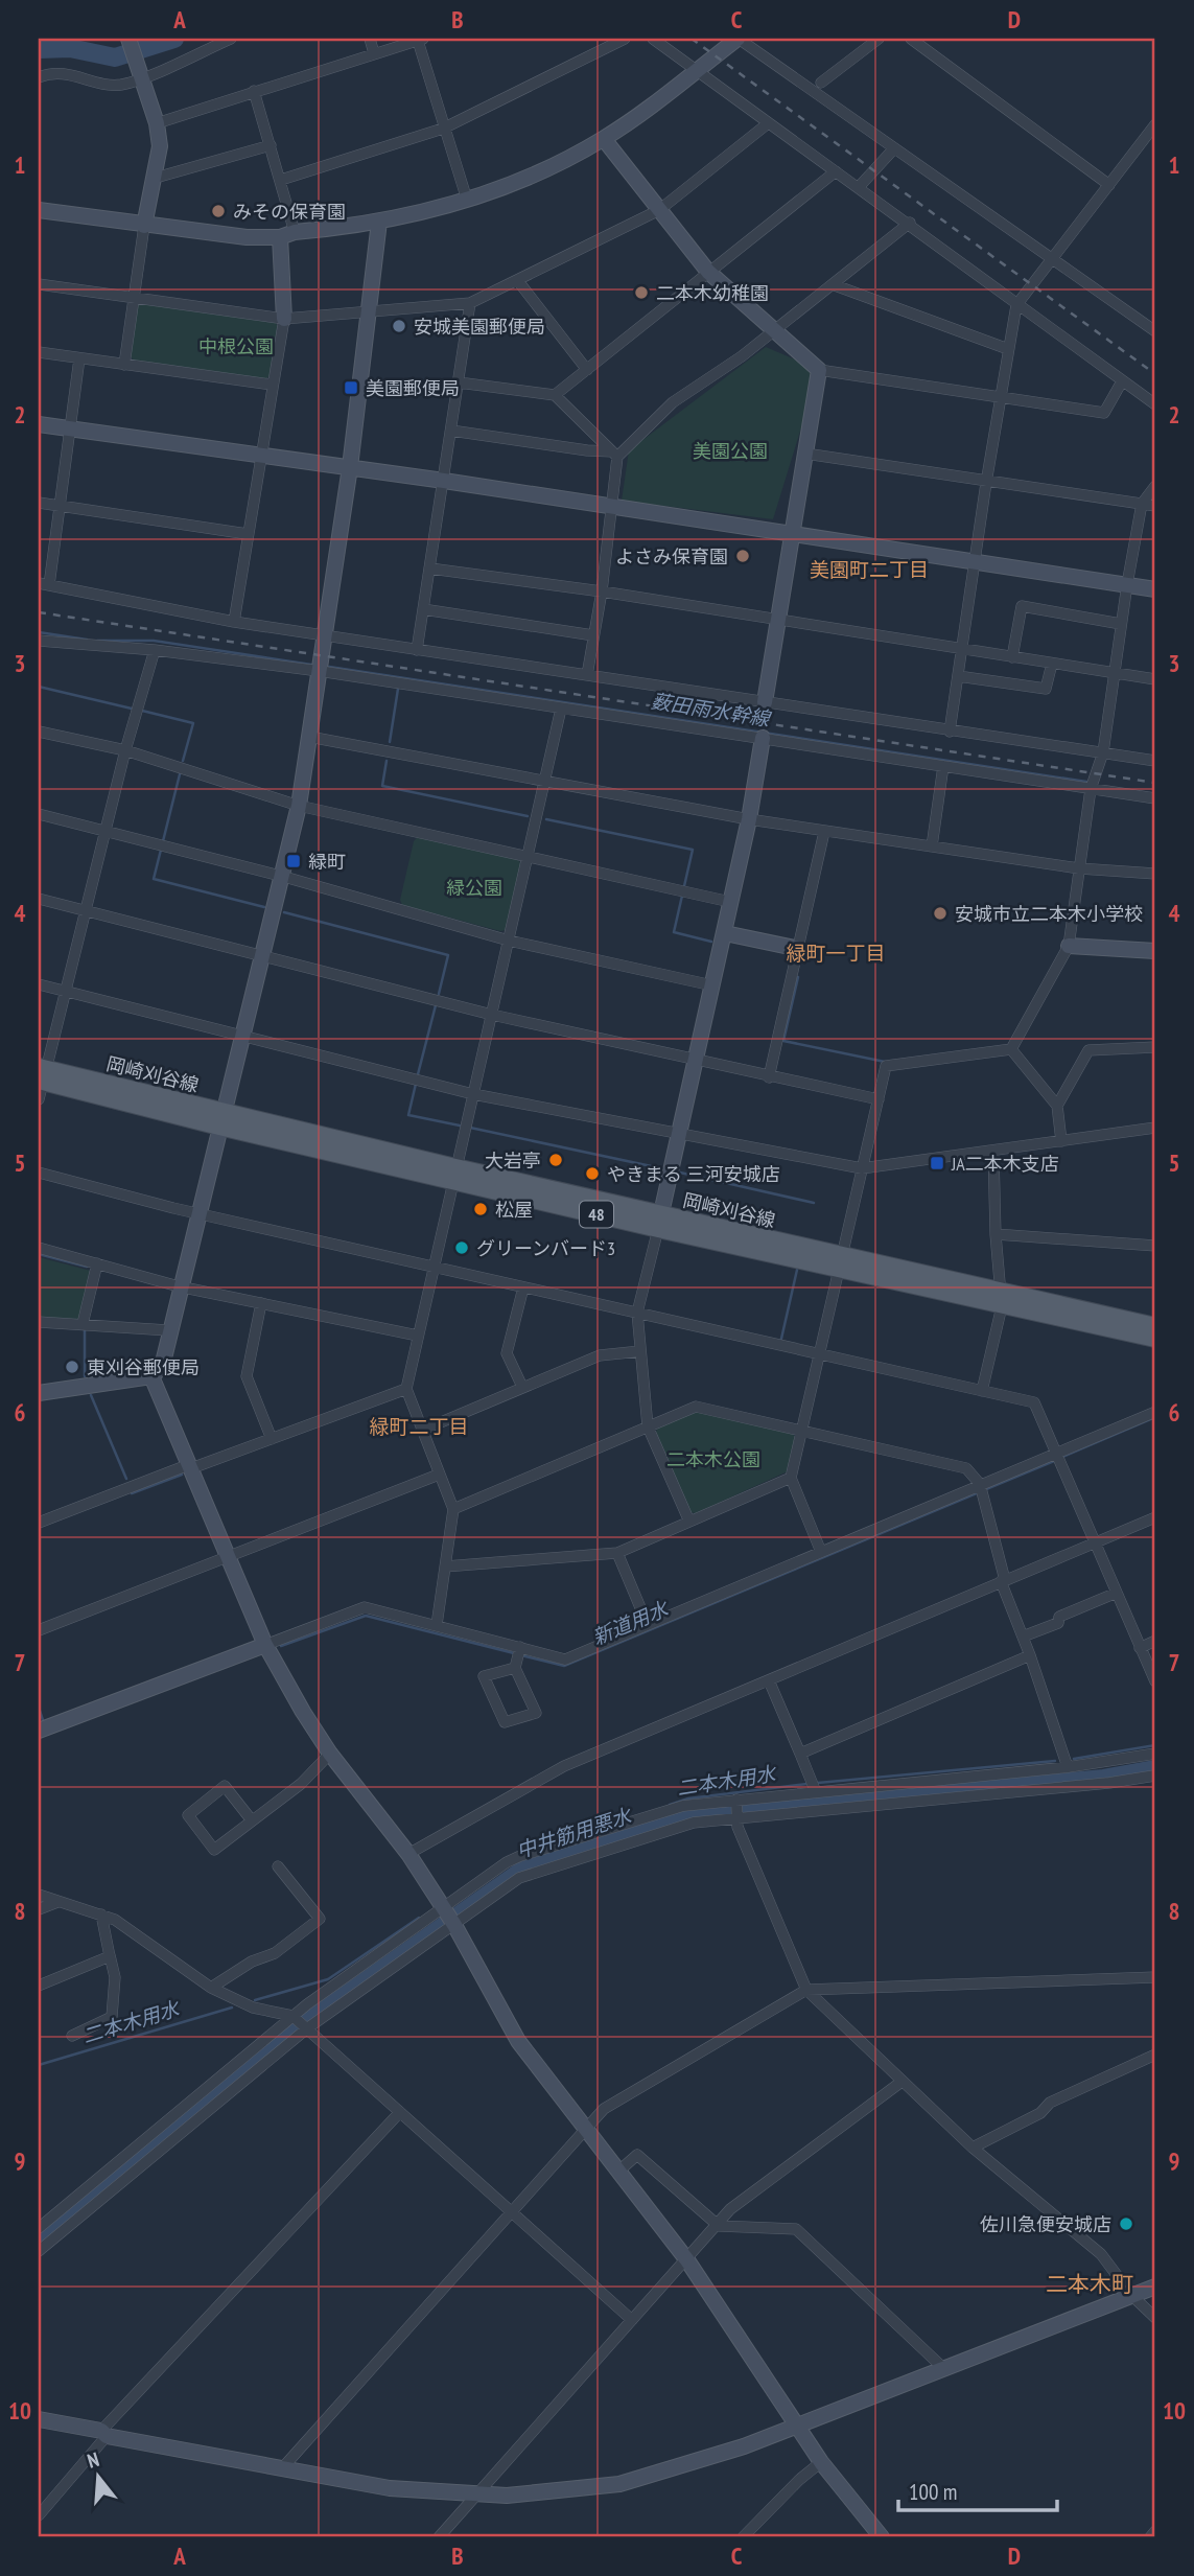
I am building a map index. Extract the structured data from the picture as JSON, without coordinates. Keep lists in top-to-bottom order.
{
  "streets": {
    "main road": ["岡崎刈谷線", "48"]
  },
  "districts": [
    "美園町二丁目",
    "緑町一丁目",
    "緑町二丁目",
    "二本木町"
  ],
  "water": [
    "薮田雨水幹線",
    "新道用水",
    "二本木用水",
    "中井筋用悪水"
  ],
  "parks": [
    "中根公園",
    "美園公園",
    "緑公園",
    "二本木公園"
  ],
  "places": {
    "other": [
      "みその保育園",
      "二本木幼稚園",
      "安城美園郵便局",
      "よさみ保育園",
      "安城市立二本木小学校",
      "大岩亭",
      "やきまる 三河安城店",
      "松屋",
      "グリーンバード3",
      "東刈谷郵便局",
      "佐川急便安城店"
    ],
    "transit": ["美園郵便局", "緑町", "JA二本木支店"]
  },
  "scale_bar": "100 m",
  "north": "top",
  "grid": {
    "columns": [
      "A",
      "B",
      "C",
      "D"
    ],
    "rows": [
      "1",
      "2",
      "3",
      "4",
      "5",
      "6",
      "7",
      "8",
      "9",
      "10"
    ]
  }
}
